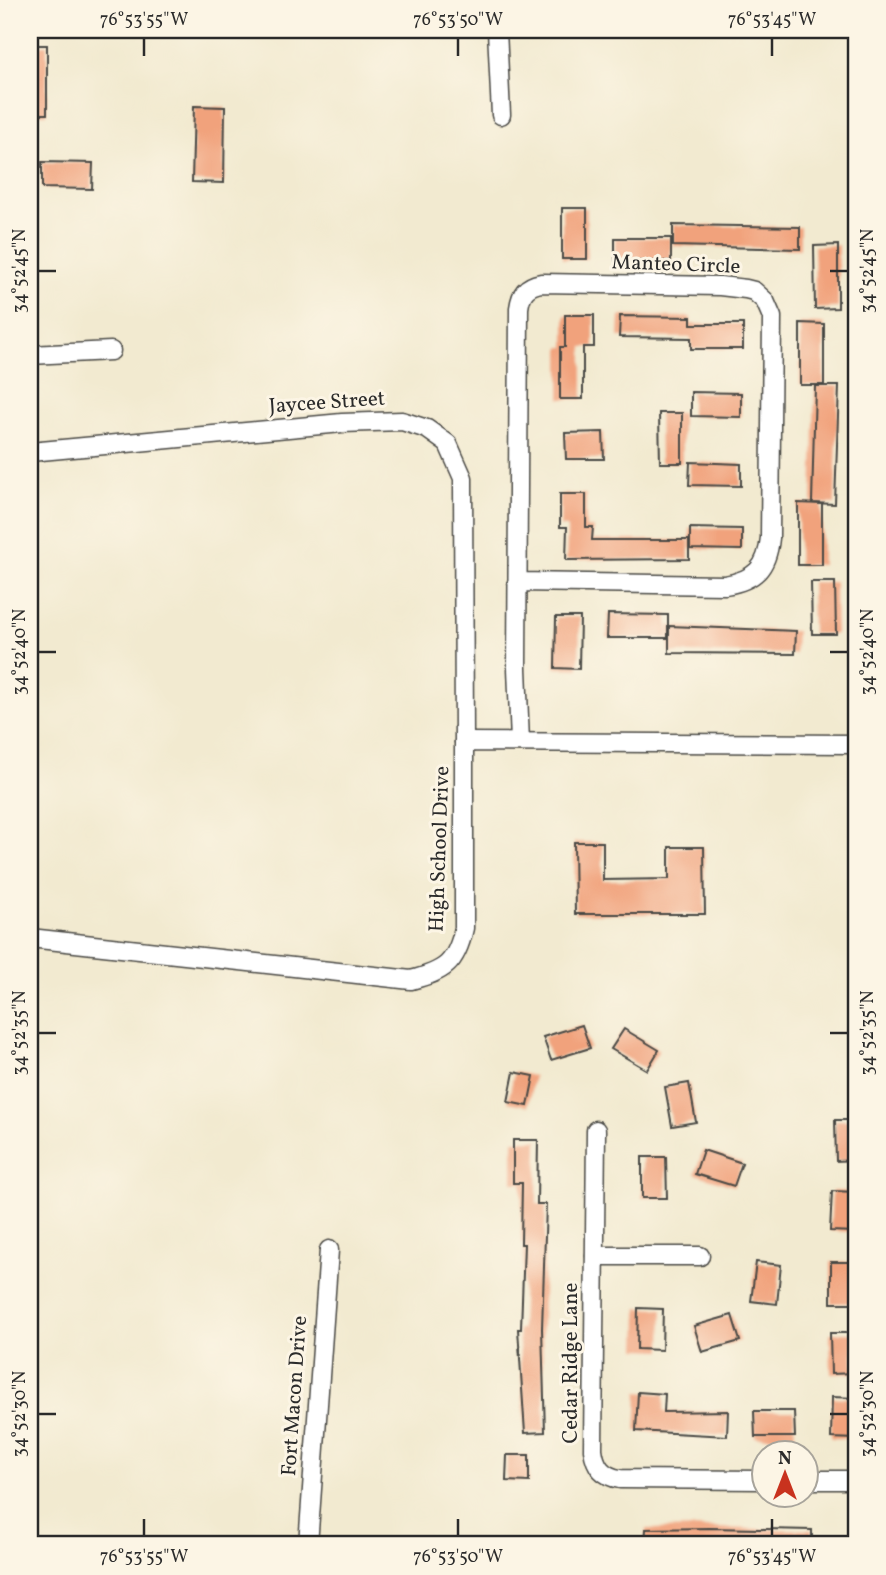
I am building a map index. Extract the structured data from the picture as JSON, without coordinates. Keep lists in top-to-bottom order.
{
  "streets": {
    "street": [
      "Manteo Circle",
      "Jaycee Street",
      "High School Drive",
      "Cedar Ridge Lane",
      "Fort Macon Drive"
    ]
  },
  "crossings": [
    ["Manteo Circle", "High School Drive"],
    ["Jaycee Street", "High School Drive"]
  ],
  "north": "top",
  "coordinates": [
    "76°53'55\"W",
    "76°53'50\"W",
    "76°53'45\"W",
    "34°52'45\"N",
    "34°52'40\"N",
    "34°52'35\"N",
    "34°52'30\"N"
  ]
}
